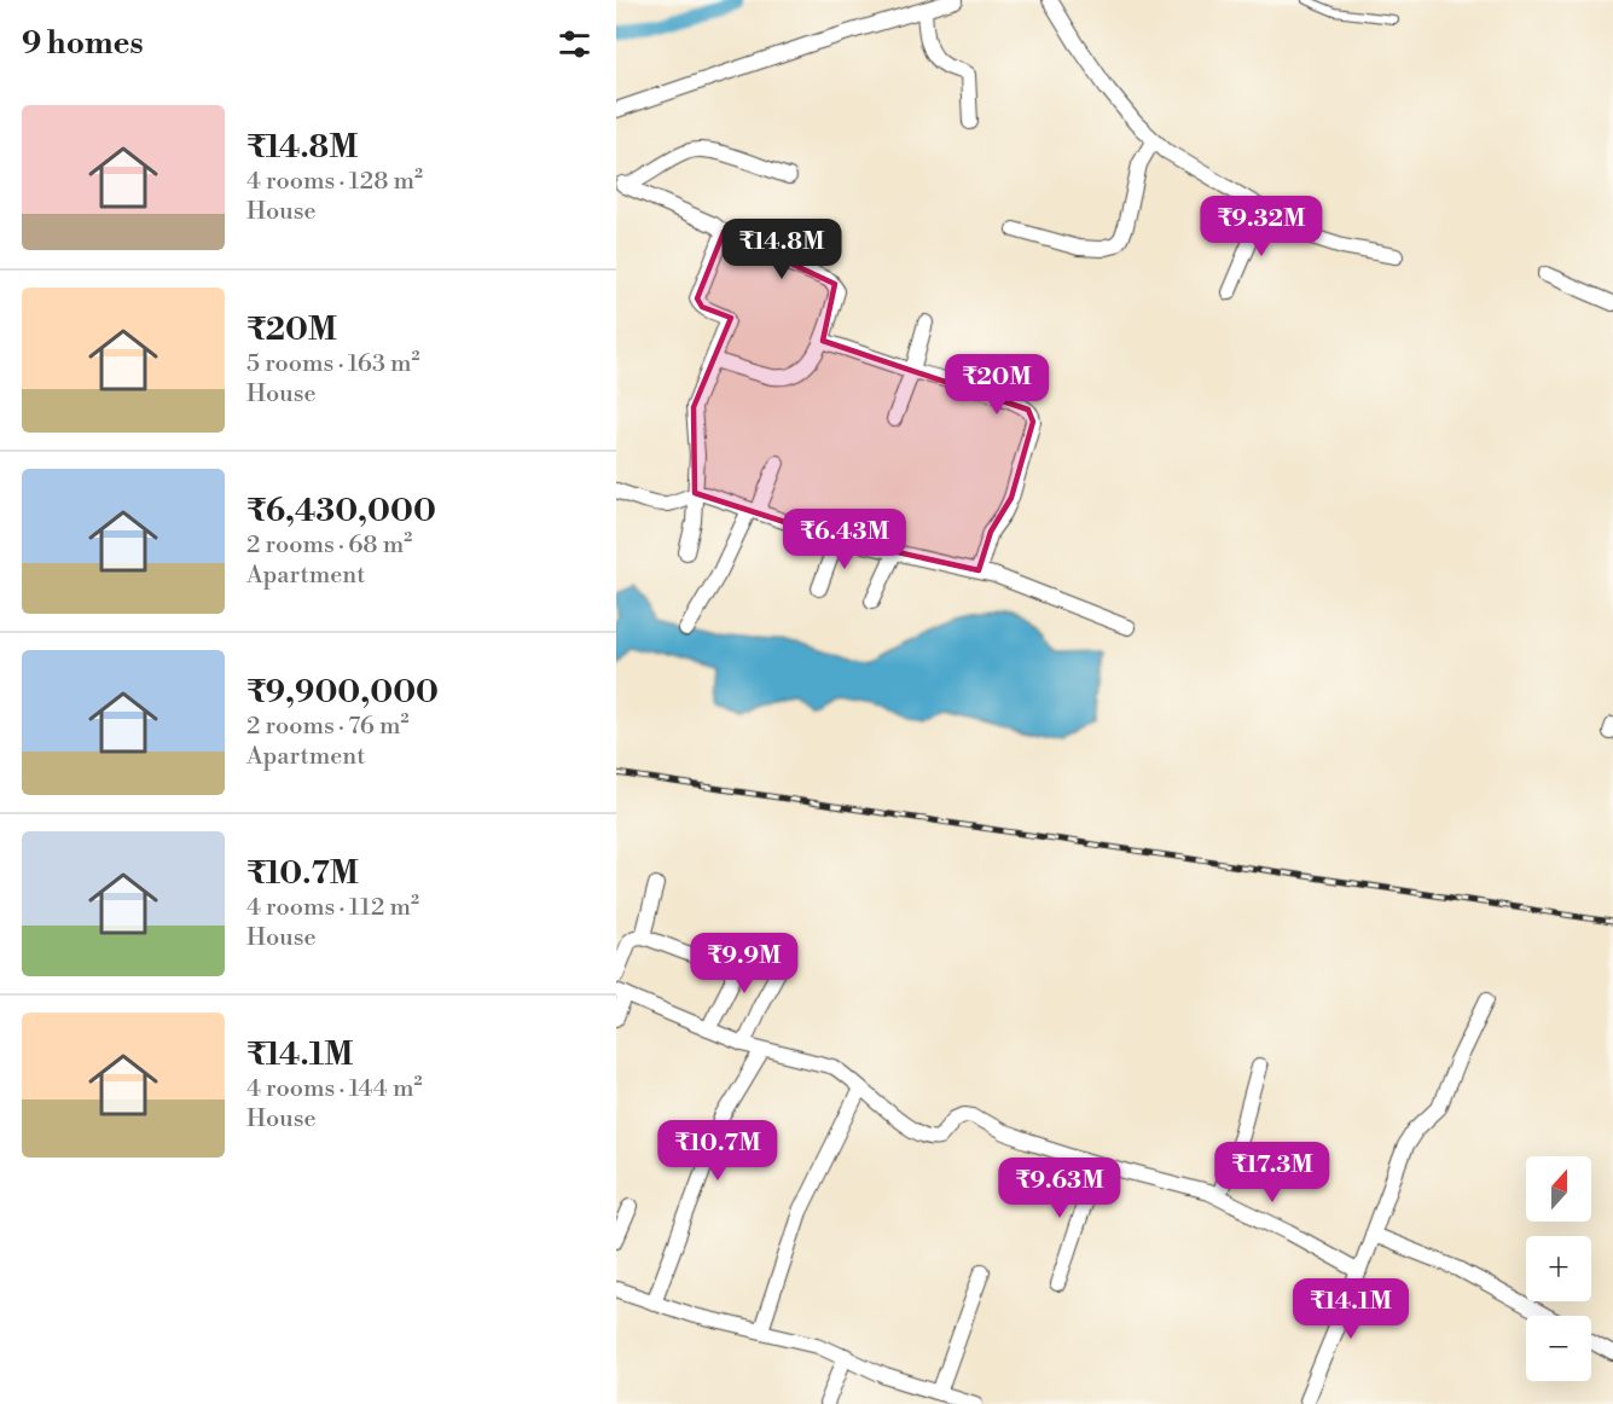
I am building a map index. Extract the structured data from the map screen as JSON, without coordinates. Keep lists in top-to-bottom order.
{
  "north": "top",
  "page": {
    "heading": "9 homes",
    "list": [
      {
        "name": "₹14.8M",
        "note": "4 rooms · 128 m² · House"
      },
      {
        "name": "₹20M",
        "note": "5 rooms · 163 m² · House"
      },
      {
        "name": "₹6,430,000",
        "note": "2 rooms · 68 m² · Apartment"
      },
      {
        "name": "₹9,900,000",
        "note": "2 rooms · 76 m² · Apartment"
      },
      {
        "name": "₹10.7M",
        "note": "4 rooms · 112 m² · House"
      },
      {
        "name": "₹14.1M",
        "note": "4 rooms · 144 m² · House"
      }
    ],
    "price": [
      "₹9.32M",
      "₹14.8M",
      "₹20M",
      "₹6.43M",
      "₹9.9M",
      "₹10.7M",
      "₹17.3M",
      "₹9.63M",
      "₹14.1M"
    ],
    "map_buttons": ["+", "−"]
  }
}
